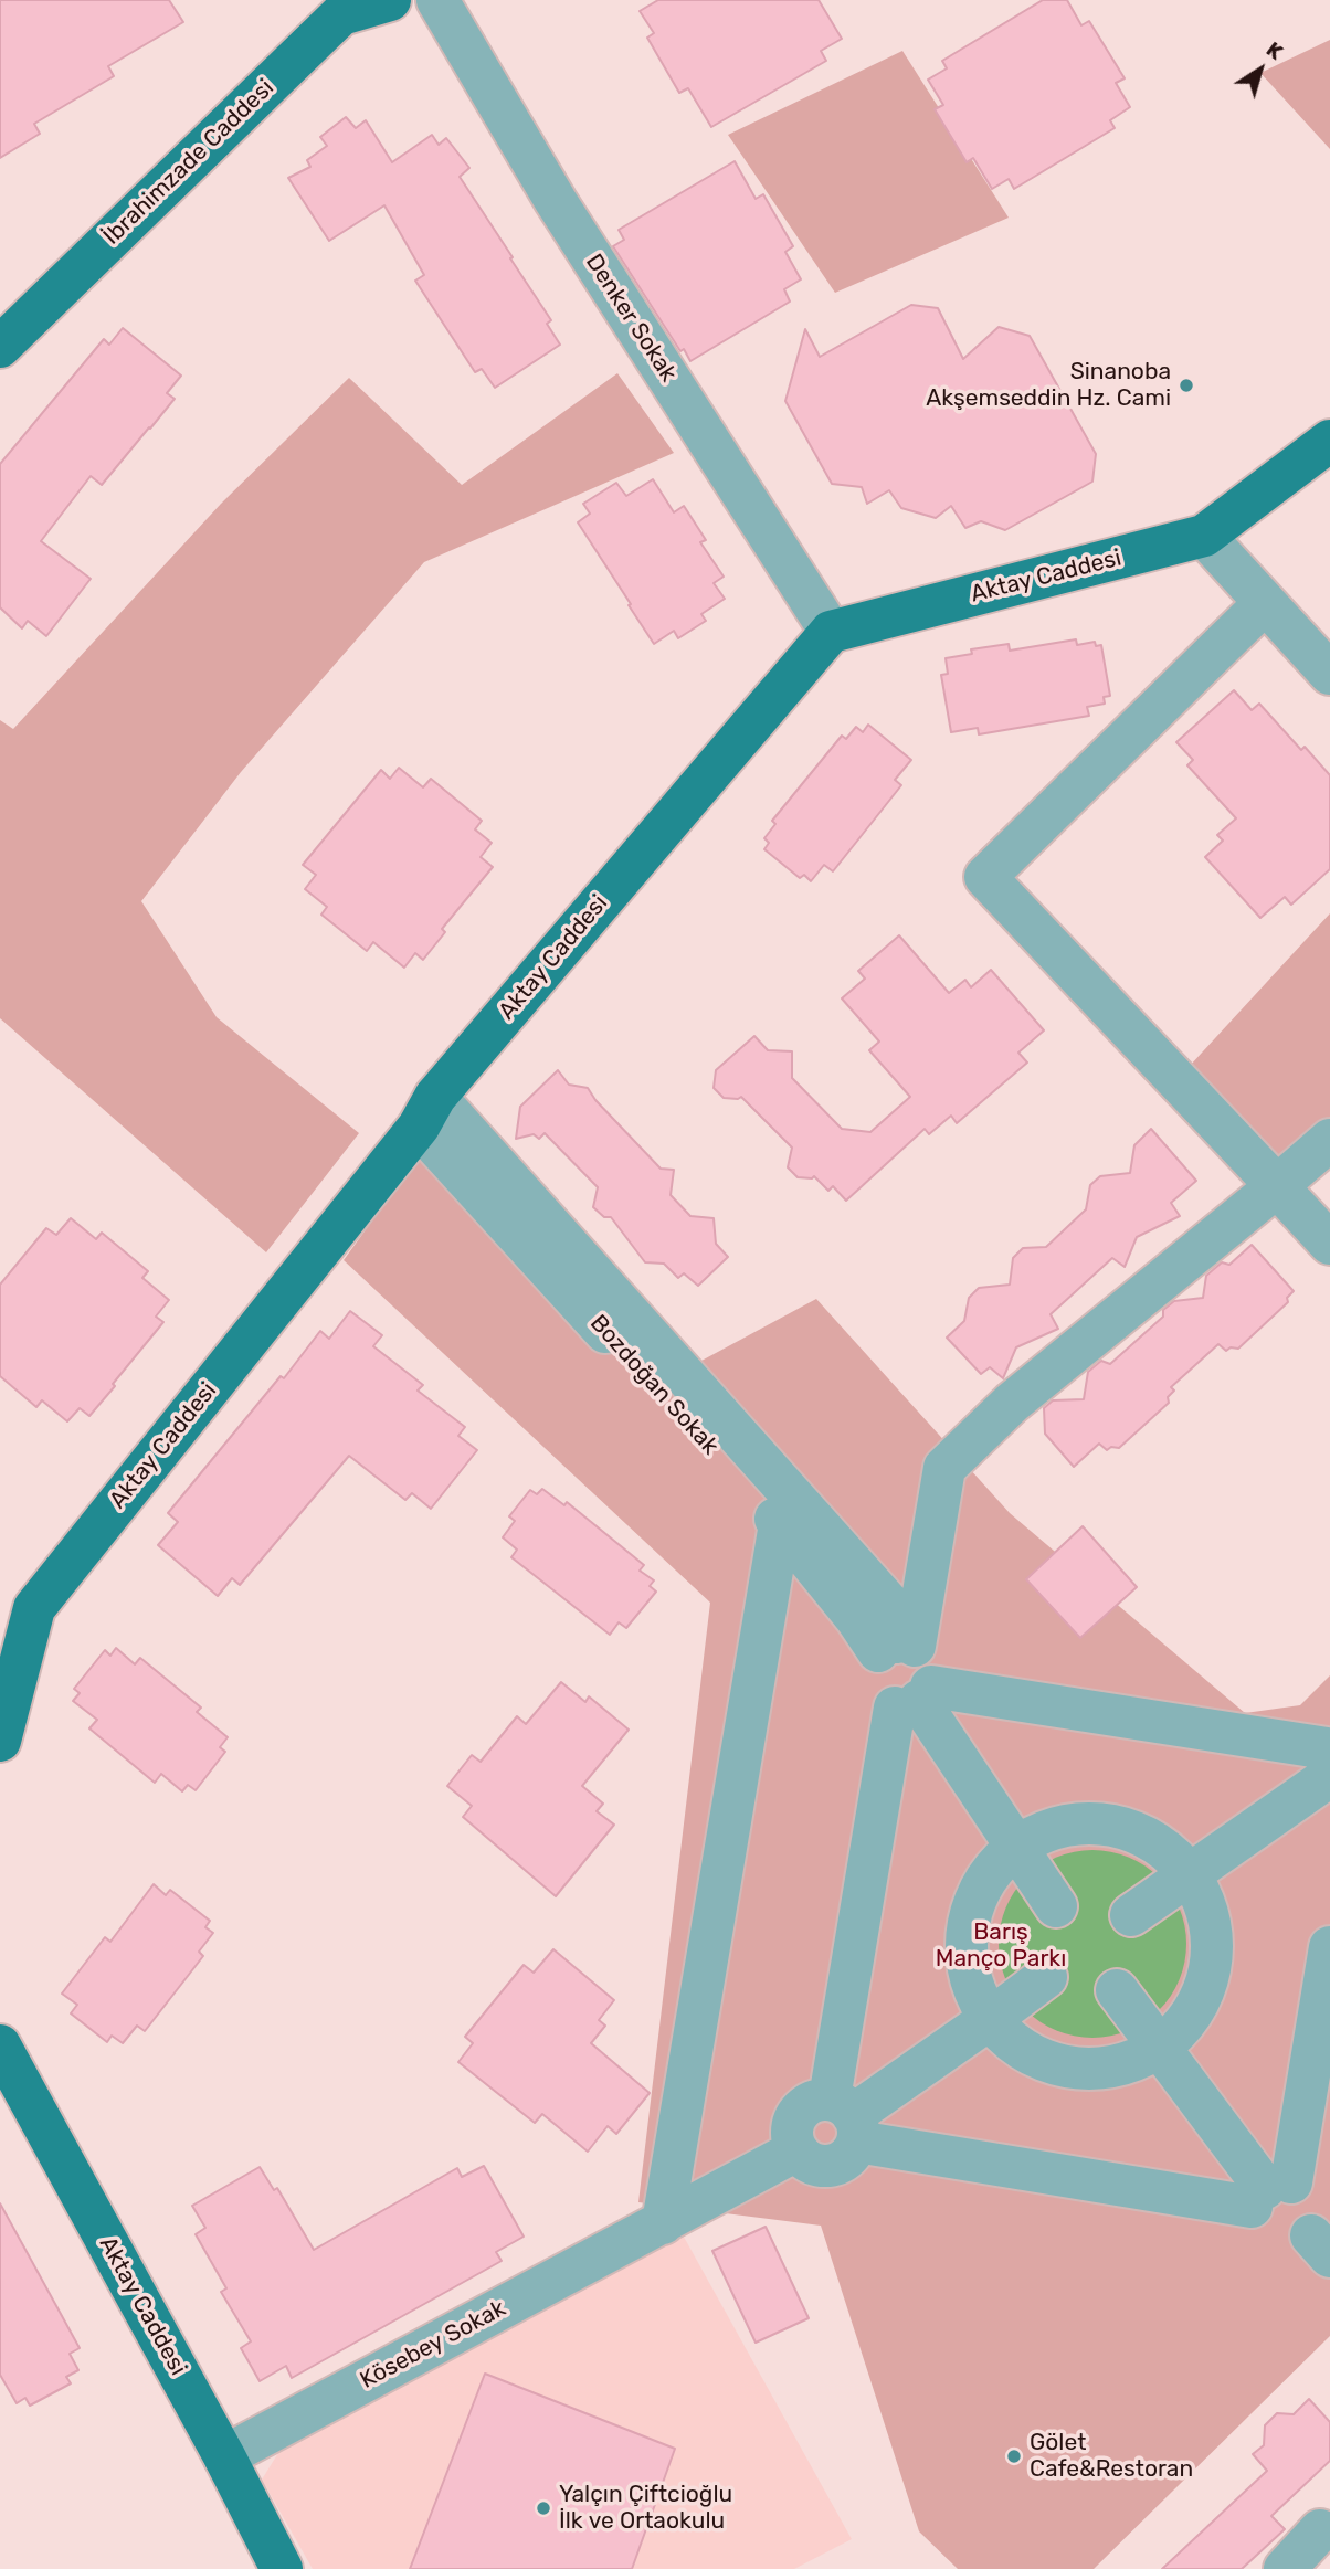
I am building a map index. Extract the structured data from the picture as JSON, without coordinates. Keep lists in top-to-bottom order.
{
  "streets": {
    "main road": ["İbrahimzade Caddesi", "Aktay Caddesi"],
    "street": ["Denker Sokak", "Bozdoğan Sokak", "Kösebey Sokak"]
  },
  "crossings": [
    ["Denker Sokak", "Aktay Caddesi"],
    ["Aktay Caddesi", "Bozdoğan Sokak"],
    ["Aktay Caddesi", "Kösebey Sokak"]
  ],
  "parks": ["Barış Manço Parkı"],
  "places": ["Sinanoba Akşemseddin Hz. Cami", "Gölet Cafe&Restoran", "Yalçın Çiftcioğlu İlk ve Ortaokulu"],
  "north": "top right"
}
